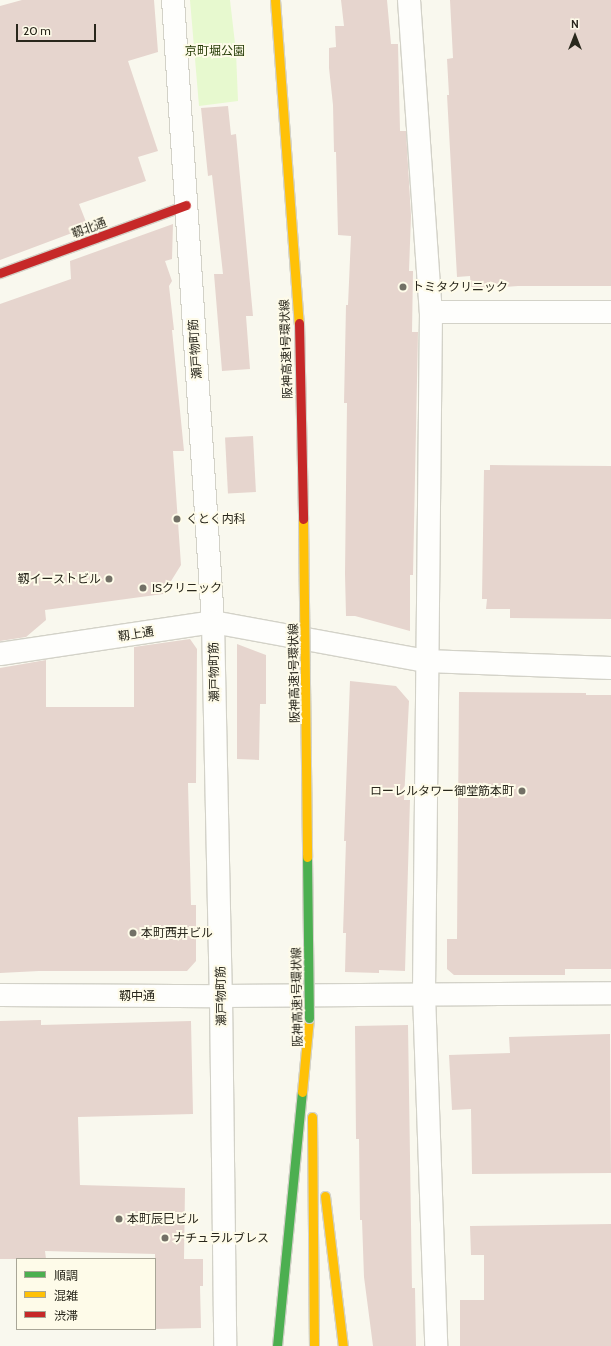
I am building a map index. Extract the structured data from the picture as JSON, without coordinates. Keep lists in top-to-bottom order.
{
  "streets": {
    "main road": ["靱北通", "阪神高速1号環状線"],
    "street": ["瀬戸物町筋", "靱上通", "靱中通"]
  },
  "crossings": [
    ["靱北通", "瀬戸物町筋"],
    ["瀬戸物町筋", "靱上通"],
    ["瀬戸物町筋", "靱中通"]
  ],
  "parks": ["京町堀公園"],
  "places": [
    "トミタクリニック",
    "くとく内科",
    "靱イーストビル",
    "ISクリニック",
    "ローレルタワー御堂筋本町",
    "本町西井ビル",
    "本町辰巳ビル",
    "ナチュラルブレス"
  ],
  "legend": ["順調", "混雑", "渋滞"],
  "scale_bar": "20 m",
  "north": "top"
}
